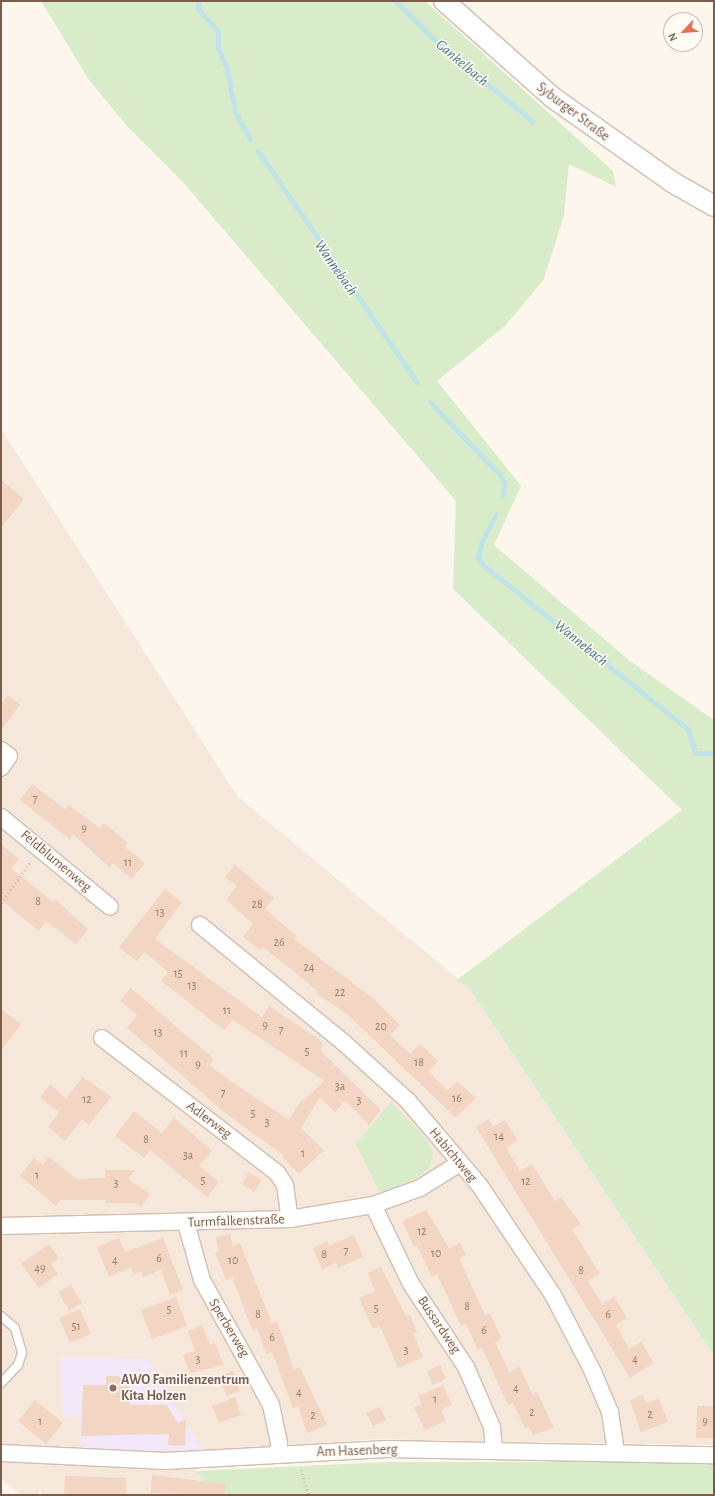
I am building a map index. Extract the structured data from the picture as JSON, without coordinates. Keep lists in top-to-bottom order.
{
  "streets": {
    "street": [
      "Syburger Straße",
      "Feldblumenweg",
      "Adlerweg",
      "Habichtweg",
      "Turmfalkenstraße",
      "Bussardweg",
      "Sperberweg",
      "Am Hasenberg"
    ]
  },
  "crossings": [
    ["Adlerweg", "Turmfalkenstraße"],
    ["Habichtweg", "Turmfalkenstraße"],
    ["Habichtweg", "Am Hasenberg"],
    ["Turmfalkenstraße", "Bussardweg"],
    ["Turmfalkenstraße", "Sperberweg"],
    ["Bussardweg", "Am Hasenberg"],
    ["Sperberweg", "Am Hasenberg"]
  ],
  "water": ["Gankelbach", "Wannebach"],
  "places": ["AWO Familienzentrum Kita Holzen"],
  "house_numbers": [
    "7",
    "9",
    "11",
    "8",
    "28",
    "13",
    "26",
    "24",
    "15",
    "13",
    "22",
    "11",
    "9",
    "20",
    "7",
    "13",
    "5",
    "11",
    "18",
    "9",
    "3a",
    "7",
    "16",
    "12",
    "3",
    "5",
    "3",
    "14",
    "8",
    "1",
    "3a",
    "1",
    "5",
    "12",
    "3",
    "12",
    "7",
    "10",
    "8",
    "6",
    "4",
    "10",
    "49",
    "8",
    "8",
    "5",
    "5",
    "8",
    "6",
    "51",
    "6",
    "6",
    "3",
    "3",
    "4",
    "4",
    "4",
    "1",
    "2",
    "2",
    "2",
    "1",
    "9"
  ],
  "north": "bottom left"
}
